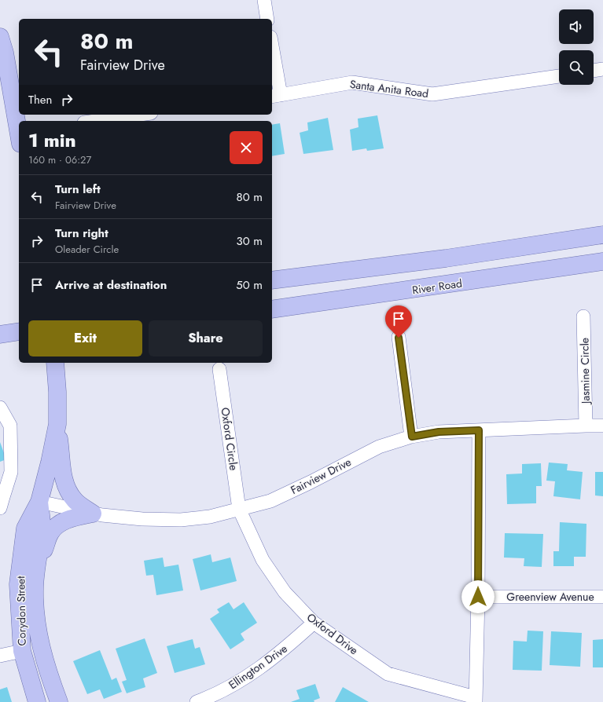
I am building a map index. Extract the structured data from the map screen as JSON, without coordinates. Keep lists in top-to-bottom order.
{
  "streets": {
    "main road": ["River Road", "Corydon Street"],
    "street": [
      "Santa Anita Road",
      "Jasmine Circle",
      "Oxford Circle",
      "Fairview Drive",
      "Greenview Avenue",
      "Oxford Drive",
      "Ellington Drive"
    ]
  },
  "crossings": [
    ["Jasmine Circle", "Fairview Drive"],
    ["Oxford Circle", "Fairview Drive"],
    ["Oxford Circle", "Oxford Drive"],
    ["Fairview Drive", "Corydon Street"],
    ["Fairview Drive", "Oxford Drive"],
    ["Oxford Drive", "Ellington Drive"]
  ],
  "page": {
    "turn": ["80 m", "Fairview Drive"],
    "then": "Then",
    "heading": ["1 min", "160 m · 06:27"],
    "list": [
      {
        "name": "Turn left",
        "note": "Fairview Drive",
        "value": "80 m"
      },
      {
        "name": "Turn right",
        "note": "Oleader Circle",
        "value": "30 m"
      },
      {
        "name": "Arrive at destination",
        "value": "50 m"
      }
    ],
    "buttons": ["Exit", "Share"]
  }
}
